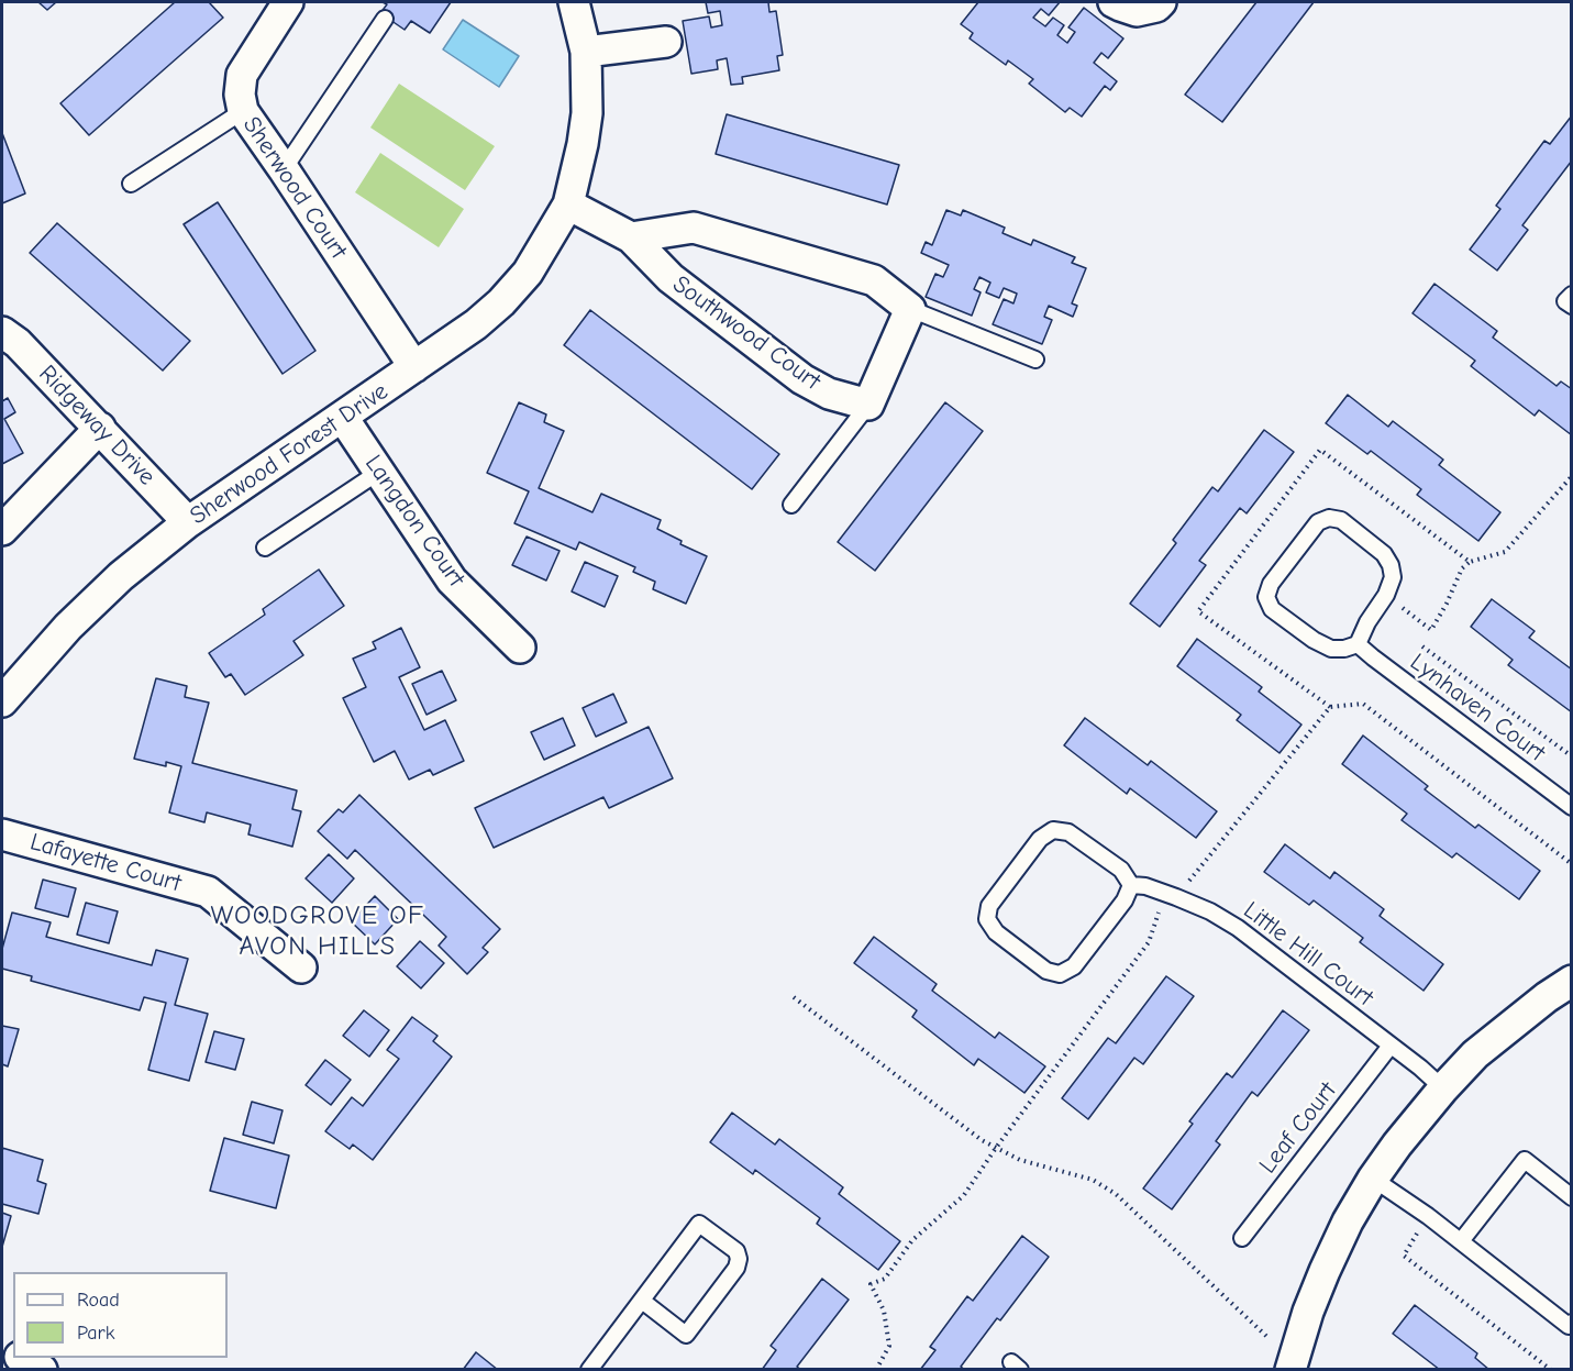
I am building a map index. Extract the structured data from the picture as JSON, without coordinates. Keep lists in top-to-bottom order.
{
  "streets": {
    "street": [
      "Sherwood Court",
      "Southwood Court",
      "Ridgeway Drive",
      "Sherwood Forest Drive",
      "Langdon Court",
      "Lafayette Court"
    ],
    "lane": ["Lynhaven Court", "Little Hill Court", "Leaf Court"]
  },
  "crossings": [
    ["Sherwood Court", "Sherwood Forest Drive"],
    ["Southwood Court", "Sherwood Forest Drive"],
    ["Ridgeway Drive", "Sherwood Forest Drive"],
    ["Sherwood Forest Drive", "Langdon Court"],
    ["Little Hill Court", "Leaf Court"]
  ],
  "districts": ["WOODGROVE OF AVON HILLS"],
  "legend": ["Road", "Park"]
}
